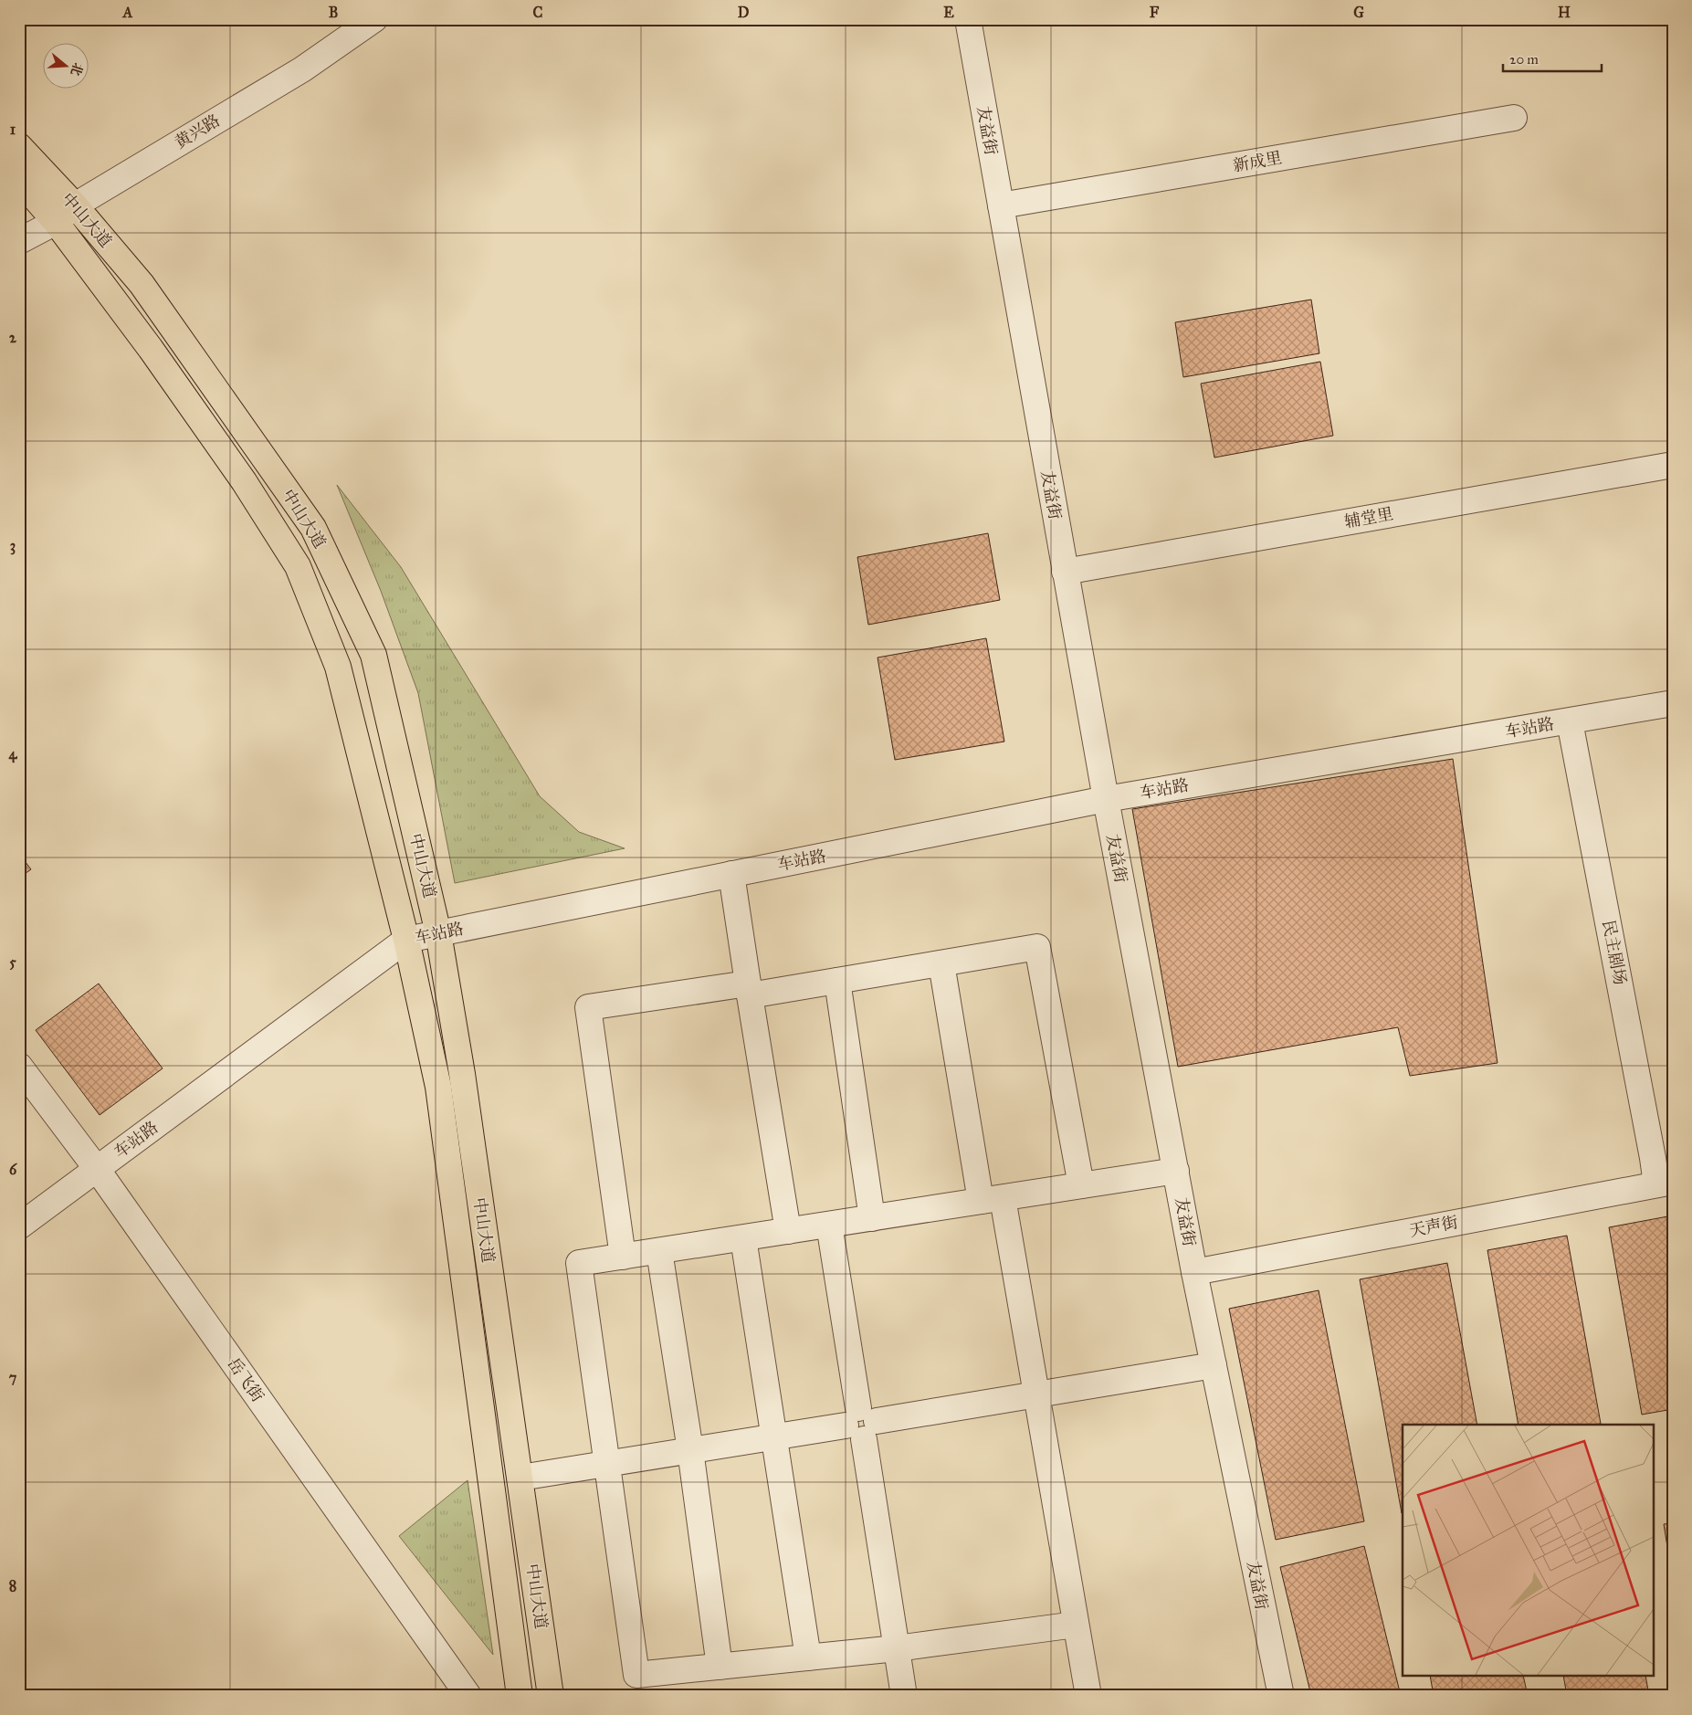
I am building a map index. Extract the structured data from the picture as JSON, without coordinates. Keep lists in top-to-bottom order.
{
  "streets": {
    "main road": ["中山大道"],
    "street": [
      "友益街",
      "黄兴路",
      "新成里",
      "辅堂里",
      "车站路",
      "民主剧场",
      "天声街",
      "岳飞街"
    ]
  },
  "crossings": [
    ["友益街", "新成里"],
    ["友益街", "辅堂里"],
    ["友益街", "车站路"],
    ["友益街", "天声街"],
    ["黄兴路", "中山大道"],
    ["中山大道", "车站路"],
    ["车站路", "民主剧场"],
    ["车站路", "岳飞街"],
    ["民主剧场", "天声街"]
  ],
  "scale_bar": "20 m",
  "north": "right",
  "grid": {
    "columns": [
      "A",
      "B",
      "C",
      "D",
      "E",
      "F",
      "G",
      "H"
    ],
    "rows": [
      "1",
      "2",
      "3",
      "4",
      "5",
      "6",
      "7",
      "8"
    ]
  }
}
